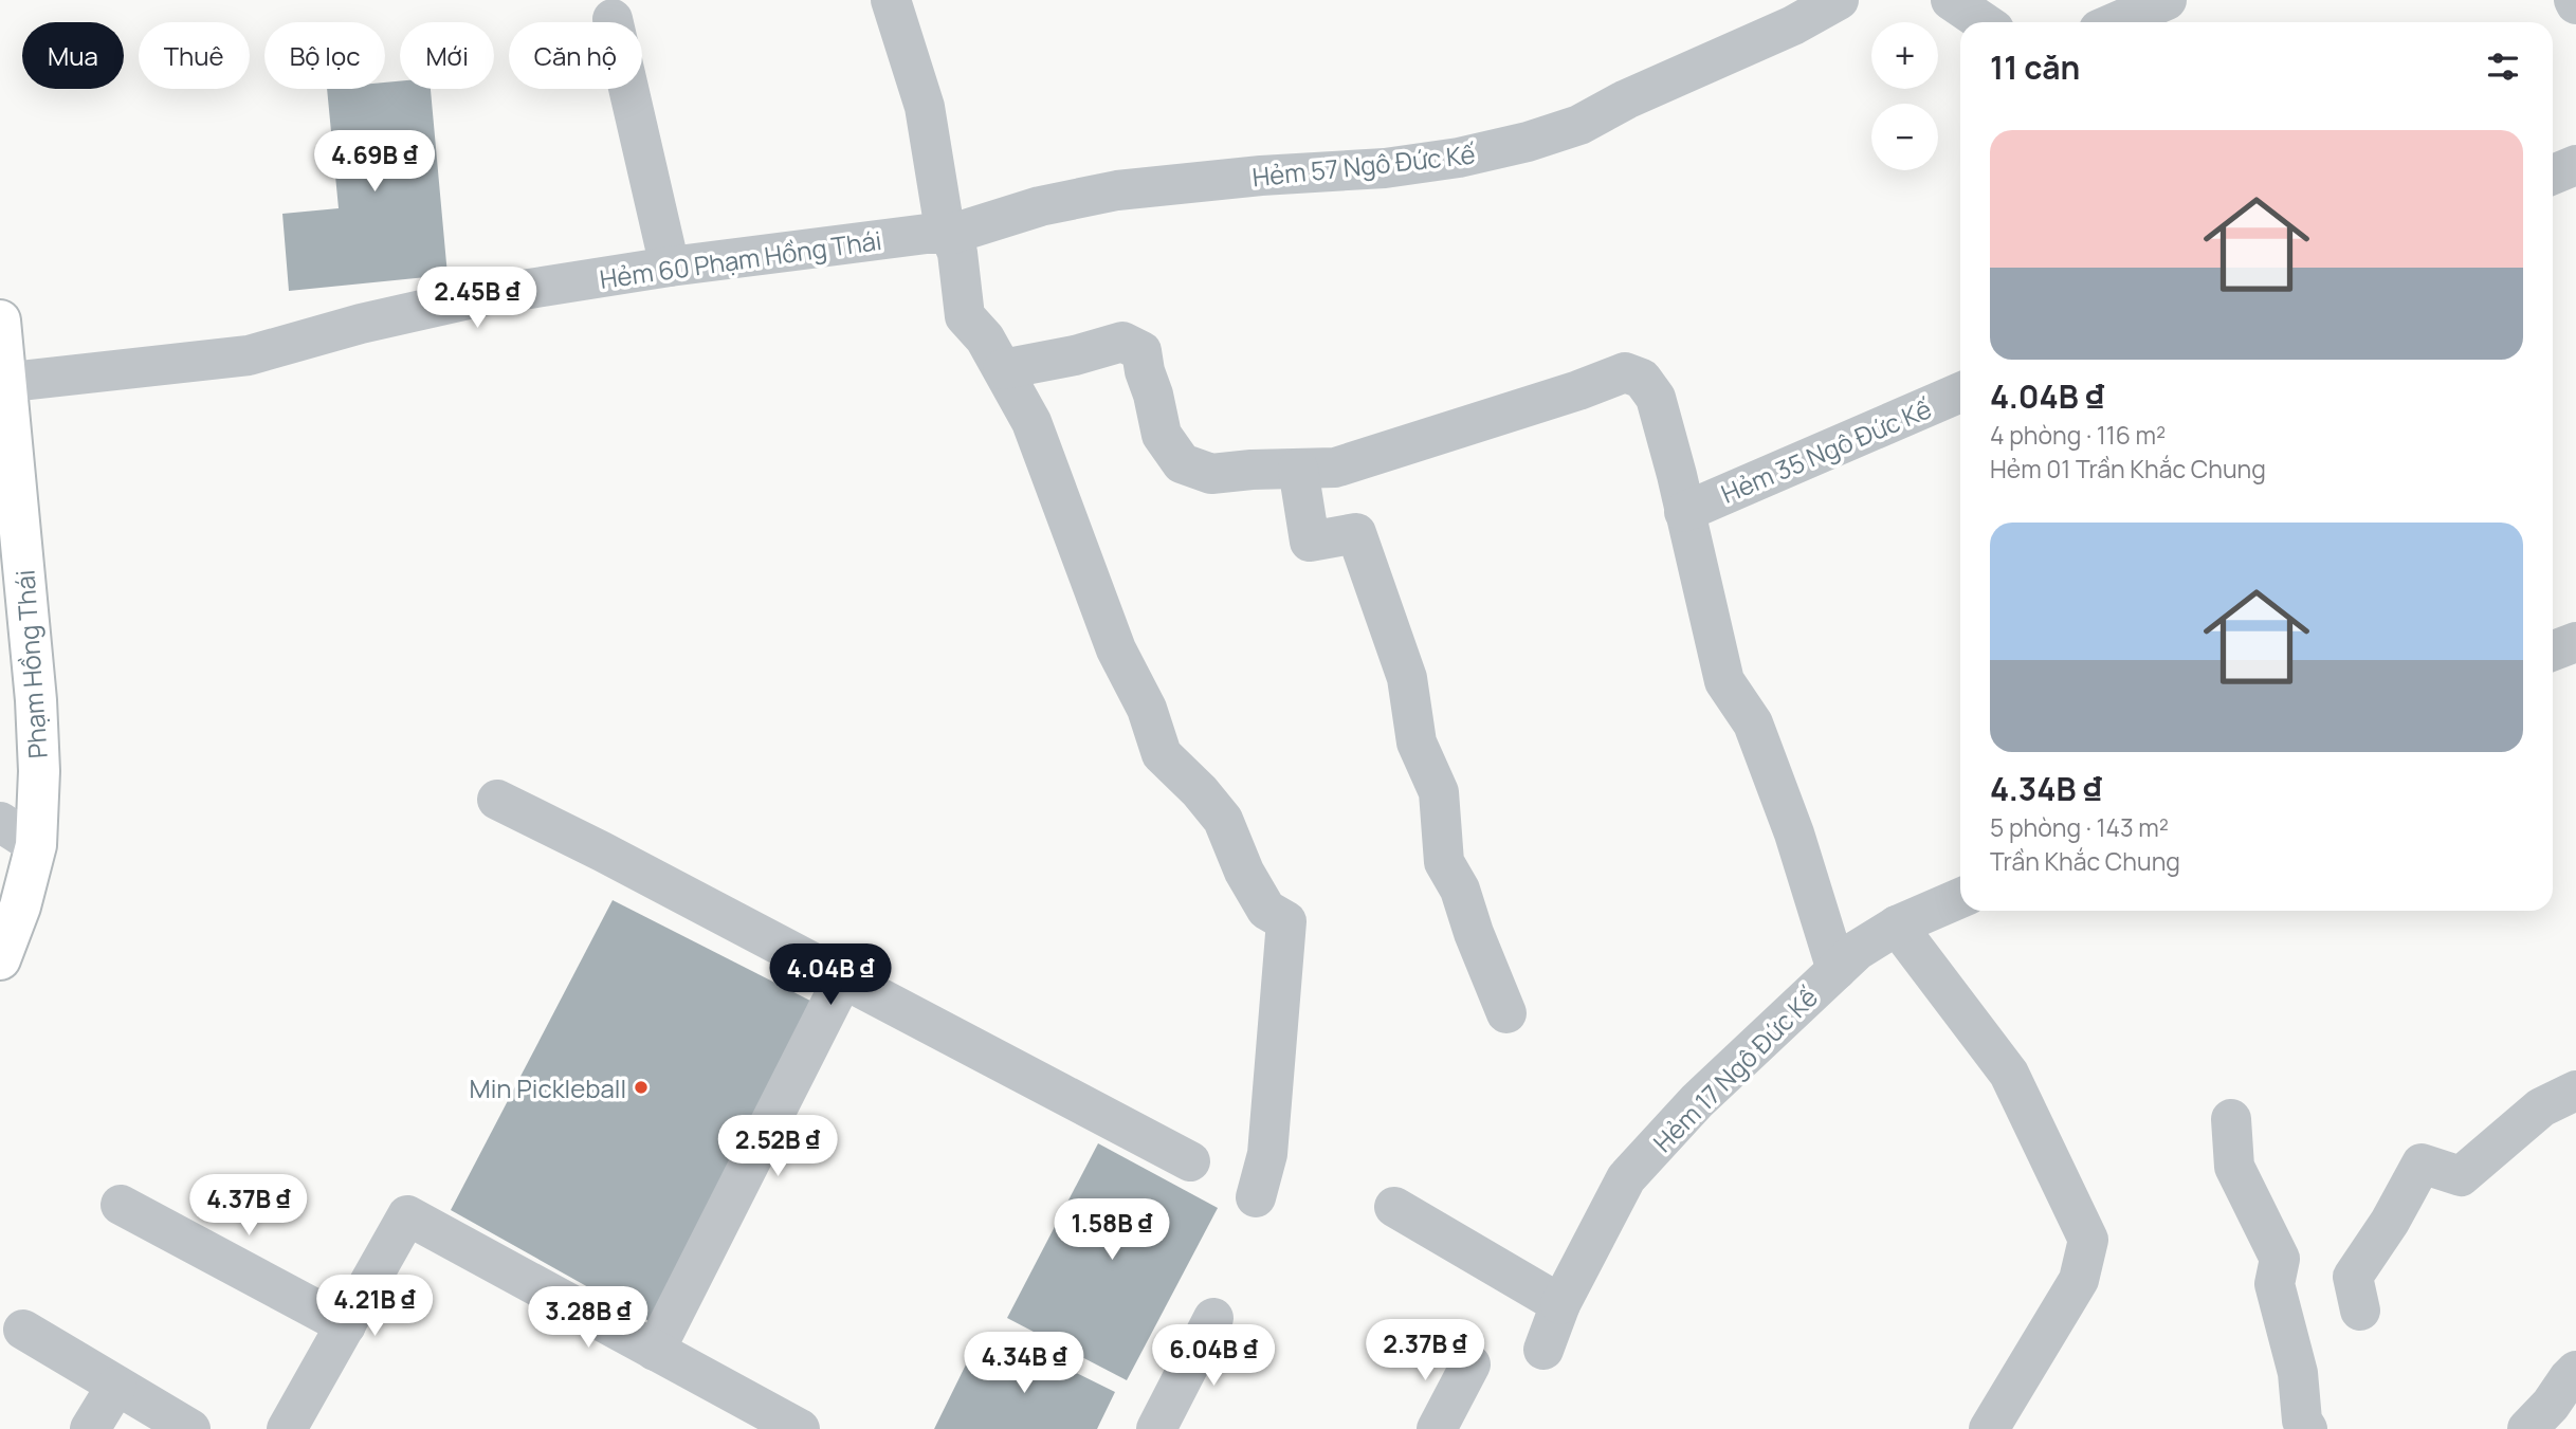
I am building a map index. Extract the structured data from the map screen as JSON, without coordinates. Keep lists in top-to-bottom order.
{
  "streets": {
    "main road": ["Phạm Hồng Thái"],
    "street": [
      "Hẻm 57 Ngô Đức Kế",
      "Hẻm 60 Phạm Hồng Thái",
      "Hẻm 35 Ngô Đức Kế",
      "Hẻm 17 Ngô Đức Kế"
    ]
  },
  "crossings": [
    ["Hẻm 57 Ngô Đức Kế", "Hẻm 60 Phạm Hồng Thái"],
    ["Hẻm 60 Phạm Hồng Thái", "Phạm Hồng Thái"]
  ],
  "places": ["Min Pickleball"],
  "page": {
    "map_buttons": ["+", "−"],
    "chip": [
      "Mua",
      "Thuê",
      "Bộ lọc",
      "Mới",
      "Căn hộ"
    ],
    "heading": "11 căn",
    "list": [
      {
        "name": "4.04B ₫",
        "note": "4 phòng · 116 m² · Hẻm 01 Trần Khắc Chung"
      },
      {
        "name": "4.34B ₫",
        "note": "5 phòng · 143 m² · Trần Khắc Chung"
      }
    ],
    "price": [
      "4.69B ₫",
      "2.45B ₫",
      "4.04B ₫",
      "2.52B ₫",
      "4.37B ₫",
      "1.58B ₫",
      "4.21B ₫",
      "3.28B ₫",
      "2.37B ₫",
      "6.04B ₫",
      "4.34B ₫"
    ]
  }
}
